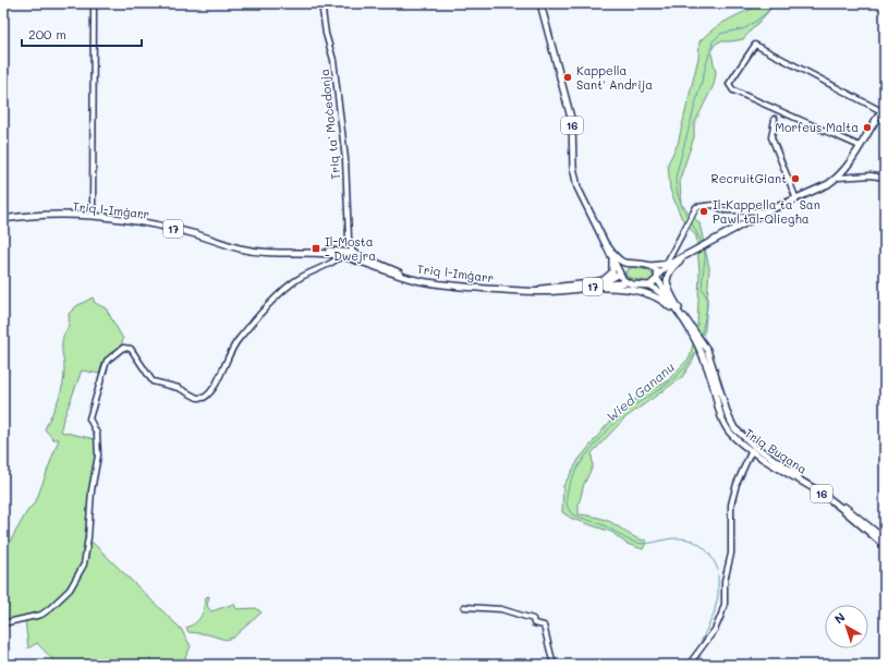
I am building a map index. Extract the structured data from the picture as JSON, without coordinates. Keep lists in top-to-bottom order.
{
  "streets": {
    "main road": [
      "16",
      "Triq l-Imġarr",
      "17",
      "Triq Buqana"
    ],
    "street": ["Triq ta' Maċedonja"]
  },
  "crossings": [
    ["16", "Triq l-Imġarr"],
    ["16", "Triq Buqana"]
  ],
  "water": ["Wied Gananu"],
  "places": {
    "other": [
      "Kappella Sant' Andrija",
      "Morfeus Malta",
      "RecruitGiant",
      "Il-Kappella ta' San Pawl tal-Qliegħa"
    ],
    "transit": ["Il-Mosta - Dwejra"]
  },
  "scale_bar": "200 m",
  "north": "top left"
}
